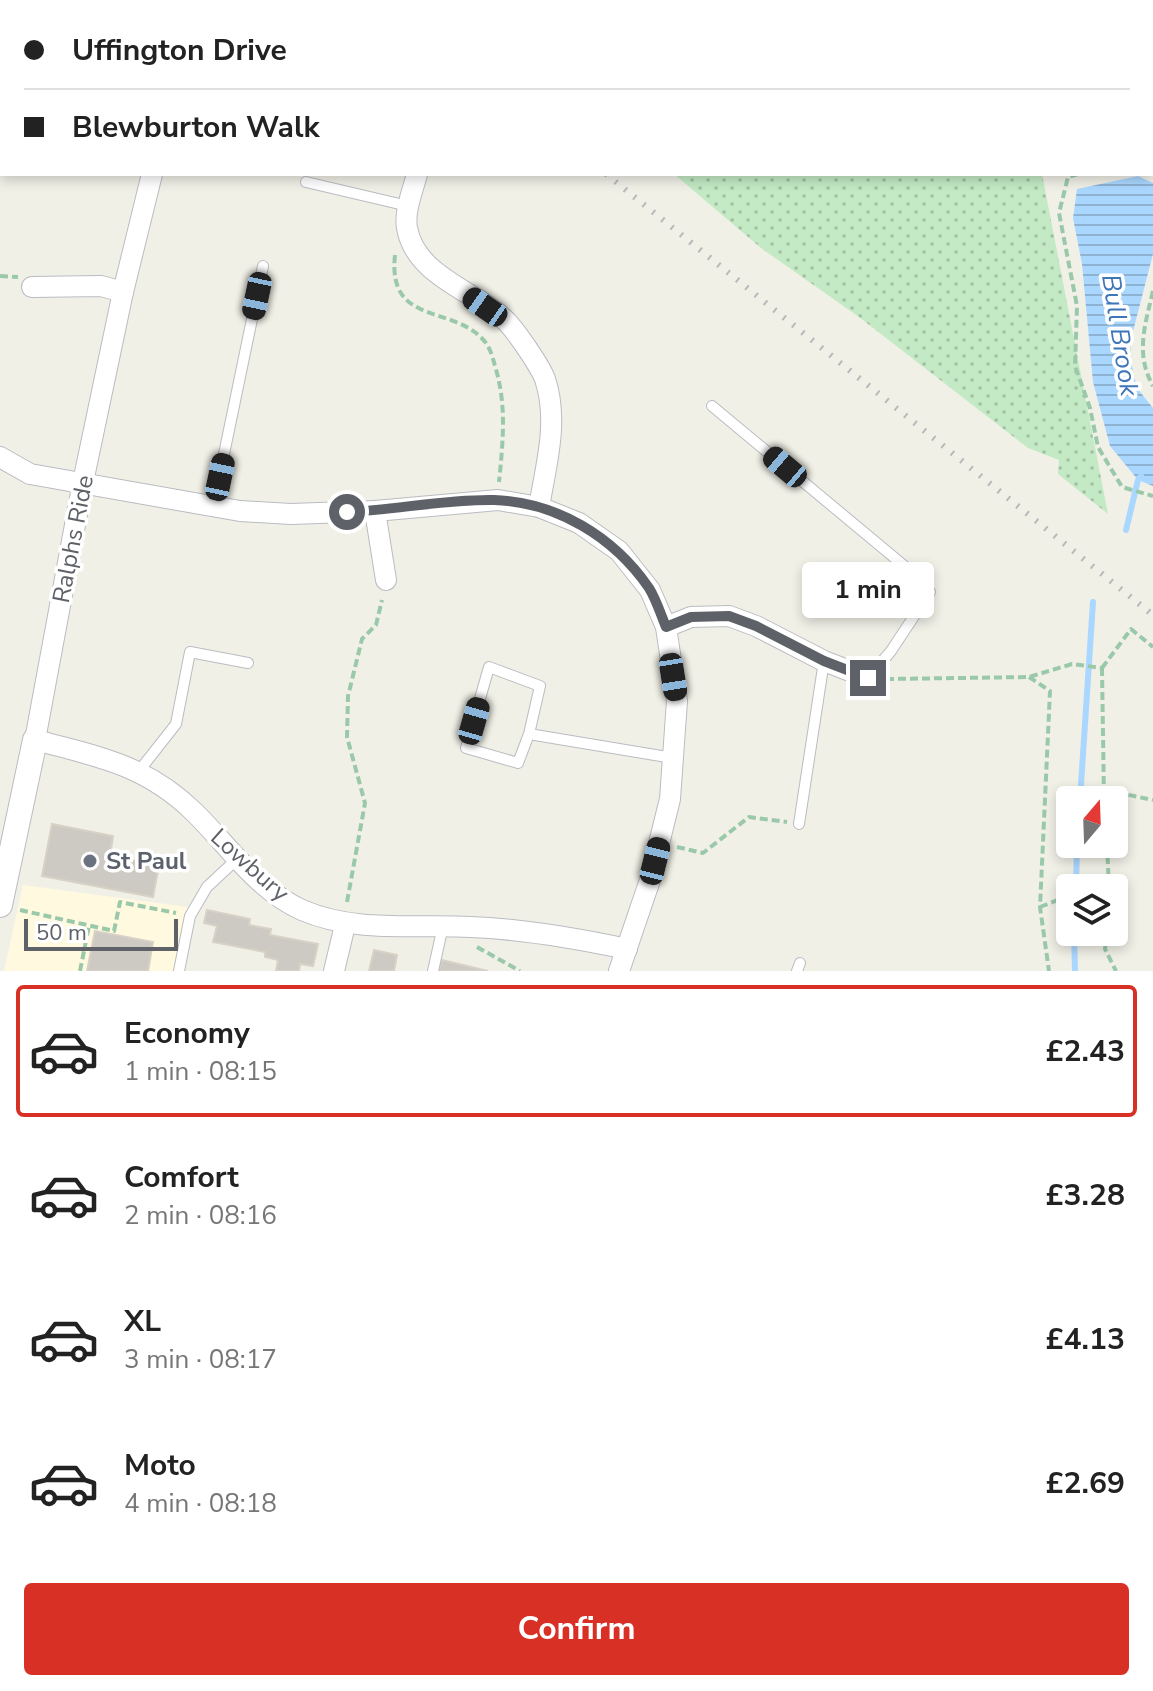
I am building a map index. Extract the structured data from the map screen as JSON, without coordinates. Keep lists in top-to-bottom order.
{
  "streets": {
    "street": ["Ralphs Ride", "Lowbury"]
  },
  "crossings": [
    ["Ralphs Ride", "Lowbury"]
  ],
  "water": ["Bull Brook"],
  "places": ["St Paul"],
  "scale_bar": "50 m",
  "north": "top",
  "page": {
    "banner": ["Uffington Drive", "Blewburton Walk"],
    "bubble": "1 min",
    "scale": "50 m",
    "list": [
      {
        "name": "Economy",
        "note": "1 min · 08:15",
        "value": "£2.43"
      },
      {
        "name": "Comfort",
        "note": "2 min · 08:16",
        "value": "£3.28"
      },
      {
        "name": "XL",
        "note": "3 min · 08:17",
        "value": "£4.13"
      },
      {
        "name": "Moto",
        "note": "4 min · 08:18",
        "value": "£2.69"
      }
    ],
    "buttons": "Confirm"
  }
}
